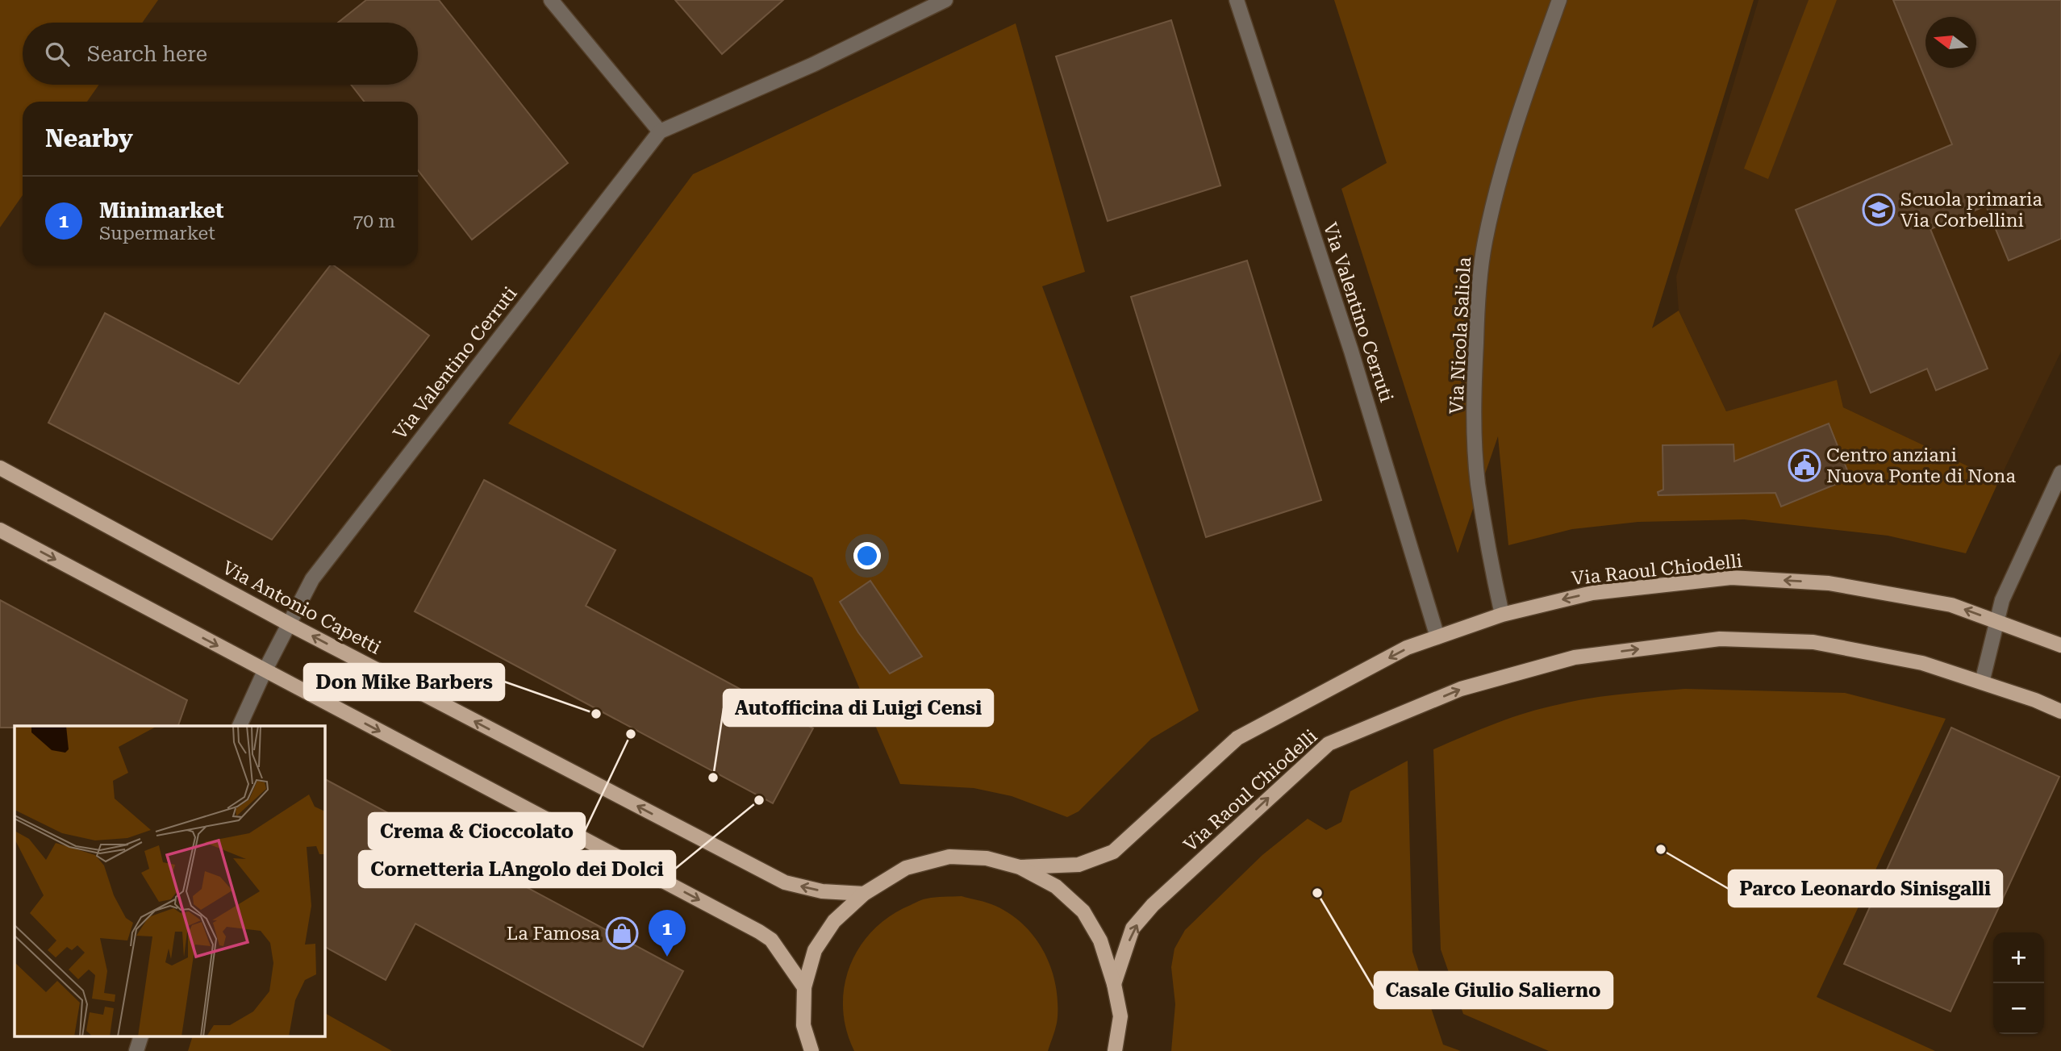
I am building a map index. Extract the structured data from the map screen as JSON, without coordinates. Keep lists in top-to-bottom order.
{
  "streets": {
    "main road": ["Via Raoul Chiodelli", "Via Antonio Capetti"],
    "street": ["Via Valentino Cerruti", "Via Nicola Saliola"]
  },
  "crossings": [
    ["Via Valentino Cerruti", "Via Raoul Chiodelli"],
    ["Via Valentino Cerruti", "Via Antonio Capetti"],
    ["Via Nicola Saliola", "Via Raoul Chiodelli"]
  ],
  "places": {
    "school or university": ["Scuola primaria Via Corbellini"],
    "public building": ["Centro anziani Nuova Ponte di Nona"],
    "other": [
      "Don Mike Barbers",
      "Crema & Cioccolato",
      "Autofficina di Luigi Censi",
      "Cornetteria LAngolo dei Dolci",
      "Parco Leonardo Sinisgalli",
      "Casale Giulio Salierno"
    ],
    "shop": ["La Famosa"]
  },
  "north": "left",
  "page": {
    "search": "Search here",
    "heading": "Nearby",
    "list": [
      {
        "mark": "1",
        "name": "Minimarket",
        "note": "Supermarket",
        "value": "70 m"
      }
    ],
    "pins": "1",
    "map_buttons": ["+", "−"]
  }
}
